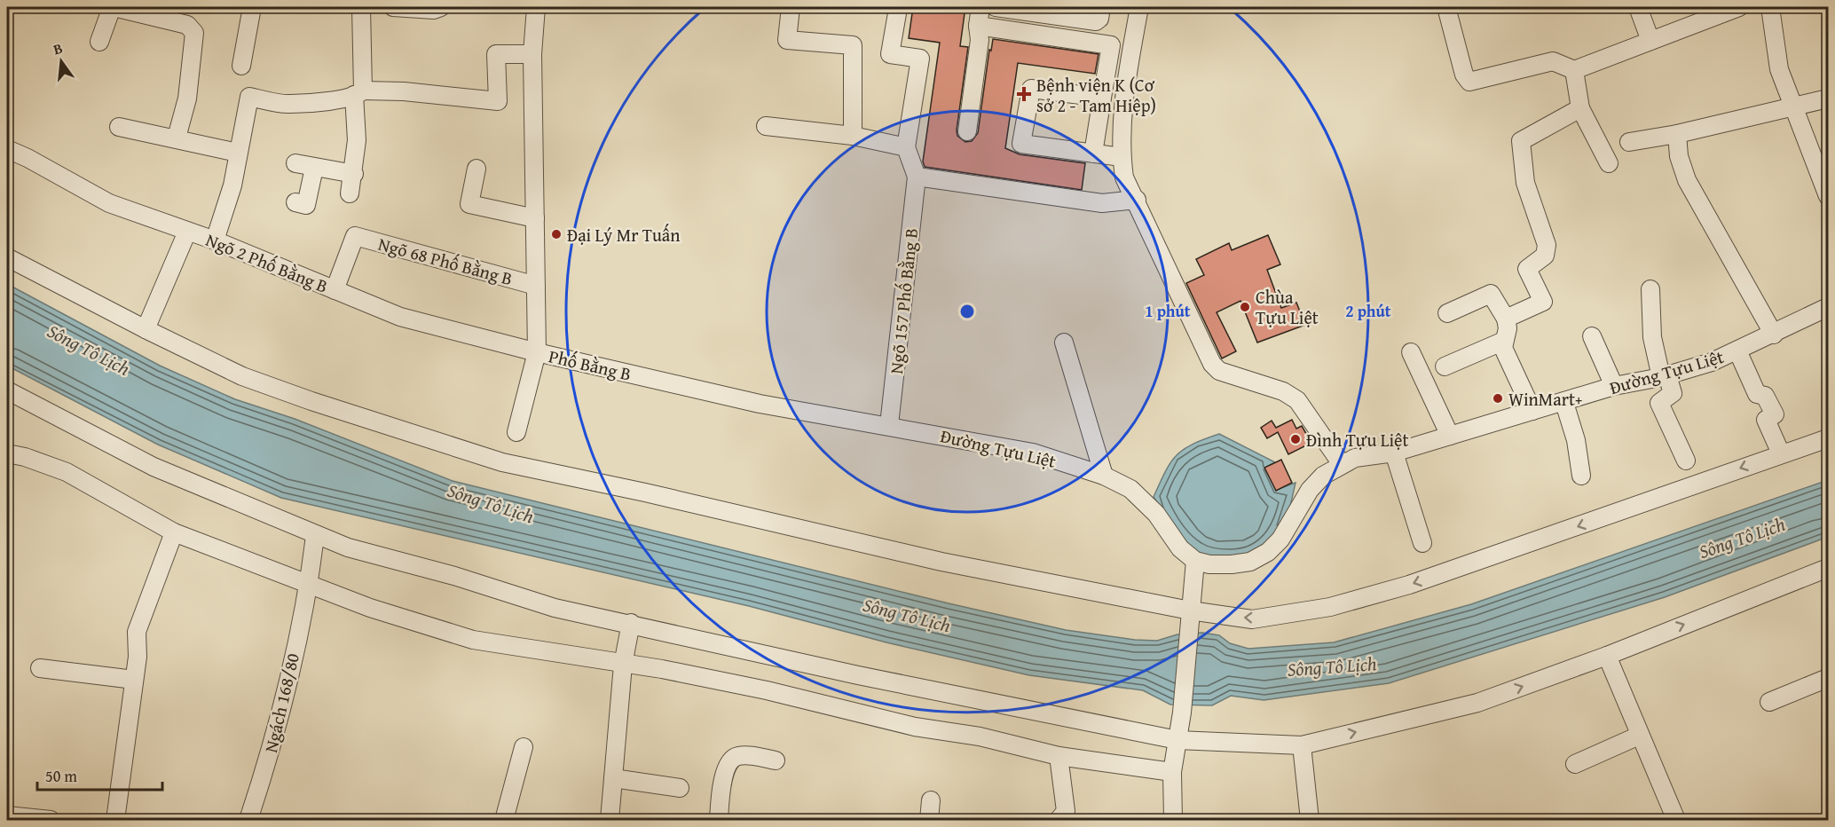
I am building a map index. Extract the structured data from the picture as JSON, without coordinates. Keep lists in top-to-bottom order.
{
  "streets": {
    "street": [
      "Ngõ 68 Phố Bằng B",
      "Ngõ 2 Phố Bằng B",
      "Ngõ 157 Phố Bằng B",
      "Phố Bằng B",
      "Đường Tựu Liệt",
      "Ngách 168/80"
    ]
  },
  "crossings": [
    ["Ngõ 68 Phố Bằng B", "Ngõ 2 Phố Bằng B"],
    ["Ngõ 68 Phố Bằng B", "Phố Bằng B"],
    ["Ngõ 2 Phố Bằng B", "Phố Bằng B"],
    ["Ngõ 157 Phố Bằng B", "Phố Bằng B"],
    ["Ngõ 157 Phố Bằng B", "Đường Tựu Liệt"],
    ["Phố Bằng B", "Đường Tựu Liệt"]
  ],
  "water": ["Sông Tô Lịch"],
  "places": {
    "health": ["Bệnh viện K (Cơ sở 2 - Tam Hiệp)"],
    "other": [
      "Đại Lý Mr Tuấn",
      "Chùa Tựu Liệt",
      "WinMart+",
      "Đình Tựu Liệt"
    ]
  },
  "scale_bar": "50 m",
  "north": "top",
  "rings": ["1 phút", "2 phút"]
}
